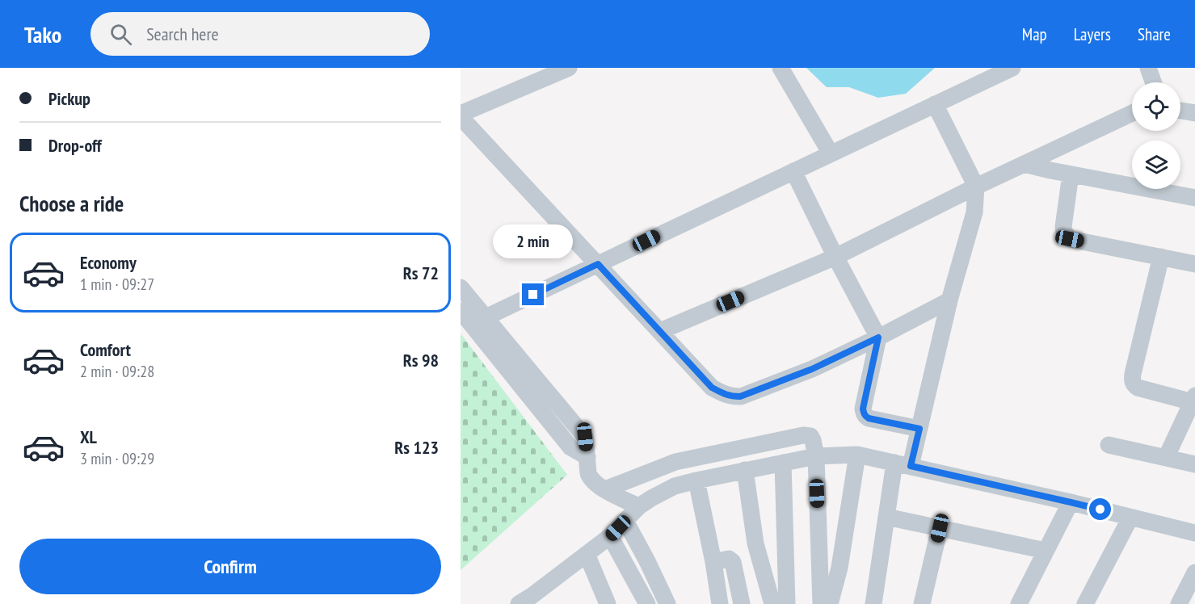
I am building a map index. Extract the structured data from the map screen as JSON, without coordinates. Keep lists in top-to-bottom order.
{
  "page": {
    "header": "Tako",
    "search": "Search here",
    "nav": ["Map", "Layers", "Share"],
    "banner": ["Pickup", "Drop-off"],
    "heading": "Choose a ride",
    "bubble": "2 min",
    "list": [
      {
        "name": "Economy",
        "note": "1 min · 09:27",
        "value": "Rs 72"
      },
      {
        "name": "Comfort",
        "note": "2 min · 09:28",
        "value": "Rs 98"
      },
      {
        "name": "XL",
        "note": "3 min · 09:29",
        "value": "Rs 123"
      }
    ],
    "buttons": "Confirm"
  }
}
